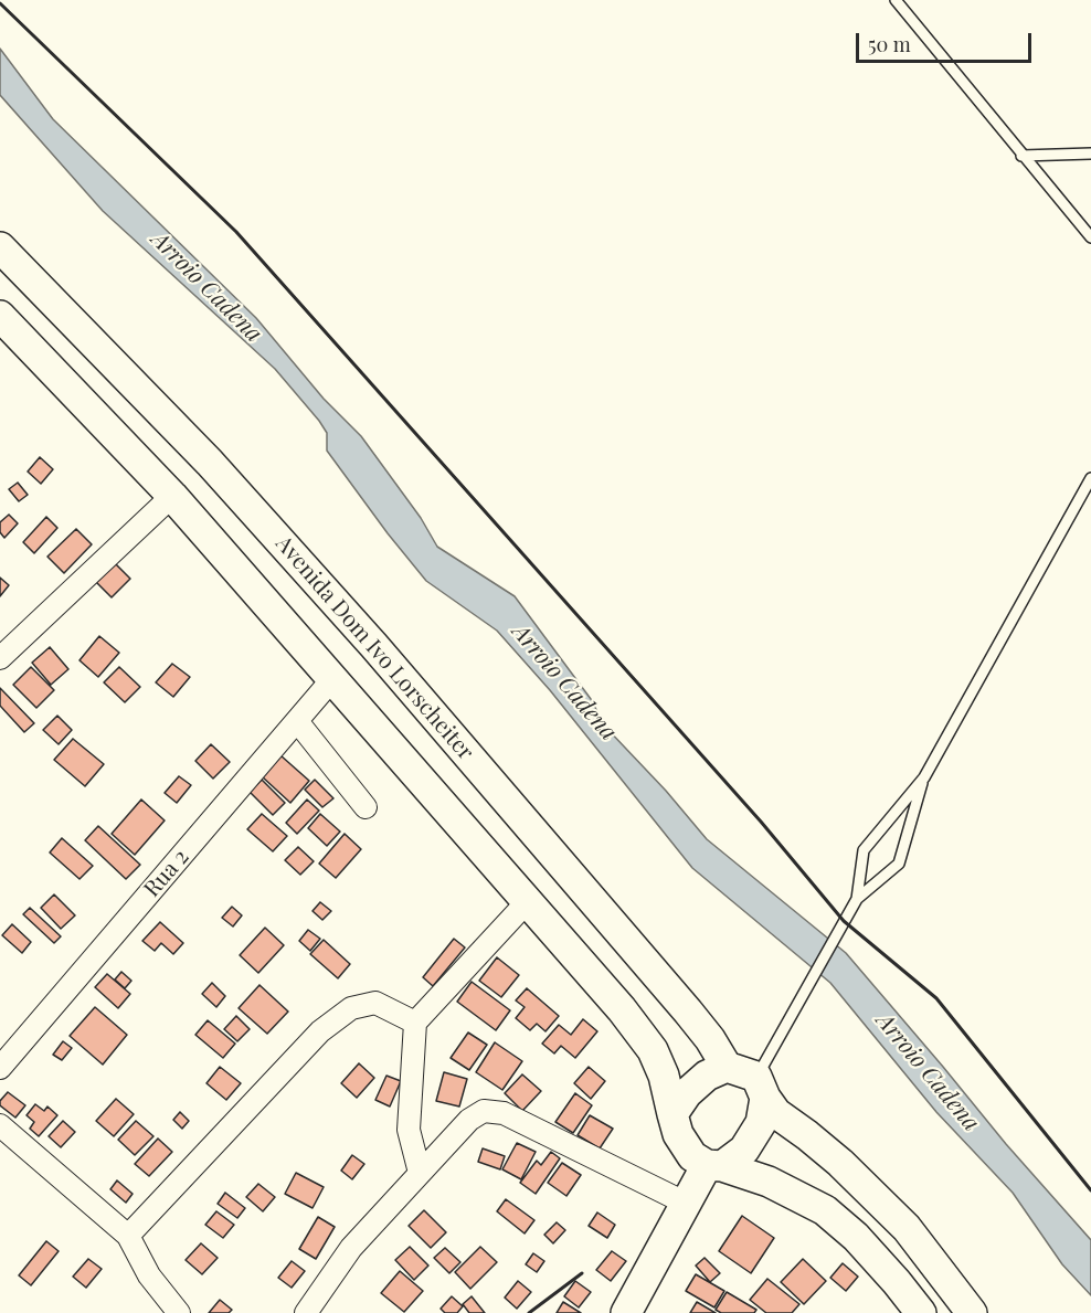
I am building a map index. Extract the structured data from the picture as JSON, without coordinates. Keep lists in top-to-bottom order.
{
  "streets": {
    "main road": ["Avenida Dom Ivo Lorscheiter"],
    "street": ["Rua 2"]
  },
  "water": ["Arroio Cadena"],
  "scale_bar": "50 m"
}
